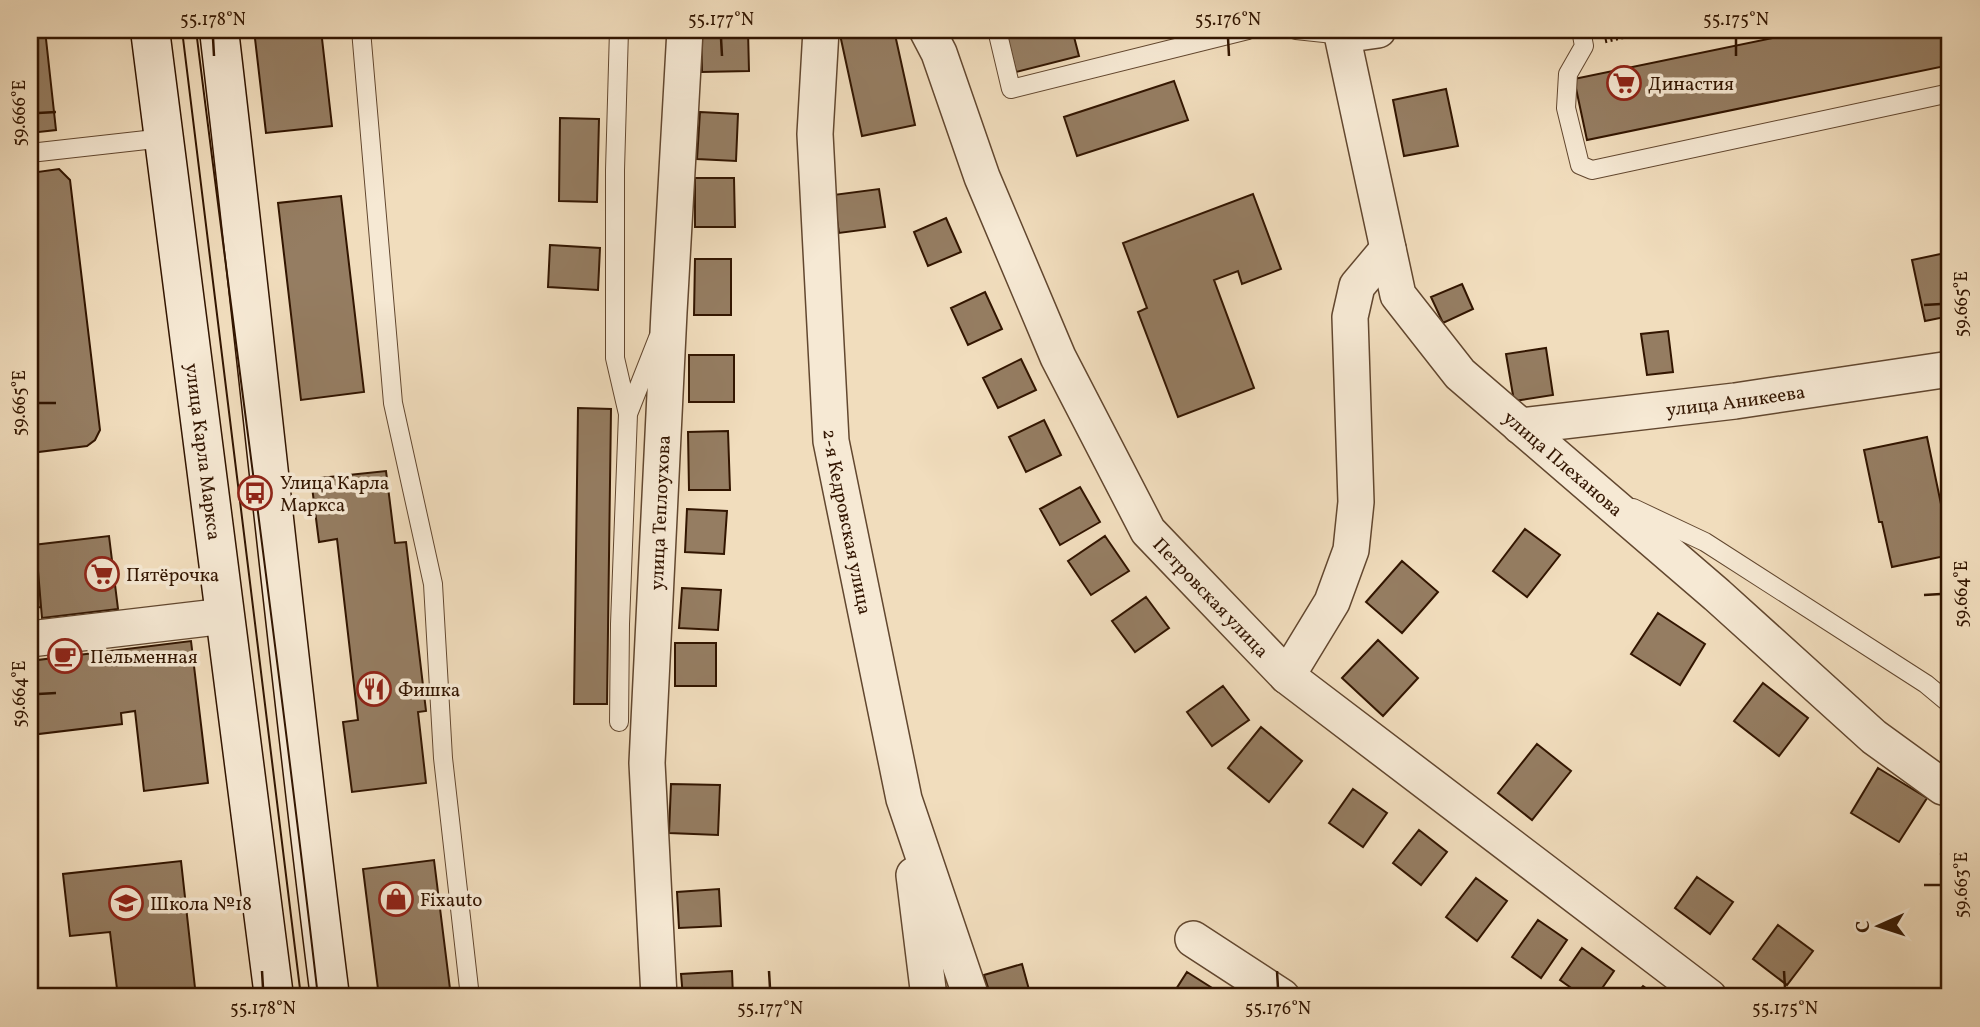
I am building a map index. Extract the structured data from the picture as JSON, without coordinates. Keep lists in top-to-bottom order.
{
  "streets": {
    "main road": ["улица Карла Маркса"],
    "street": [
      "улица Аникеева",
      "улица Плеханова",
      "улица Теплоухова",
      "2-я Кедровская улица",
      "Петровская улица"
    ]
  },
  "crossings": [
    ["улица Аникеева", "улица Плеханова"]
  ],
  "places": {
    "supermarket": ["Династия", "Пятёрочка"],
    "bus stop": ["Улица Карла Маркса"],
    "cafe": ["Пельменная"],
    "restaurant": ["Фишка"],
    "shop": ["Fixauto"],
    "school or university": ["Школа №18"]
  },
  "north": "left",
  "coordinates": [
    "55.178°N",
    "55.177°N",
    "55.176°N",
    "55.175°N",
    "59.666°E",
    "59.665°E",
    "59.664°E",
    "59.663°E"
  ]
}
